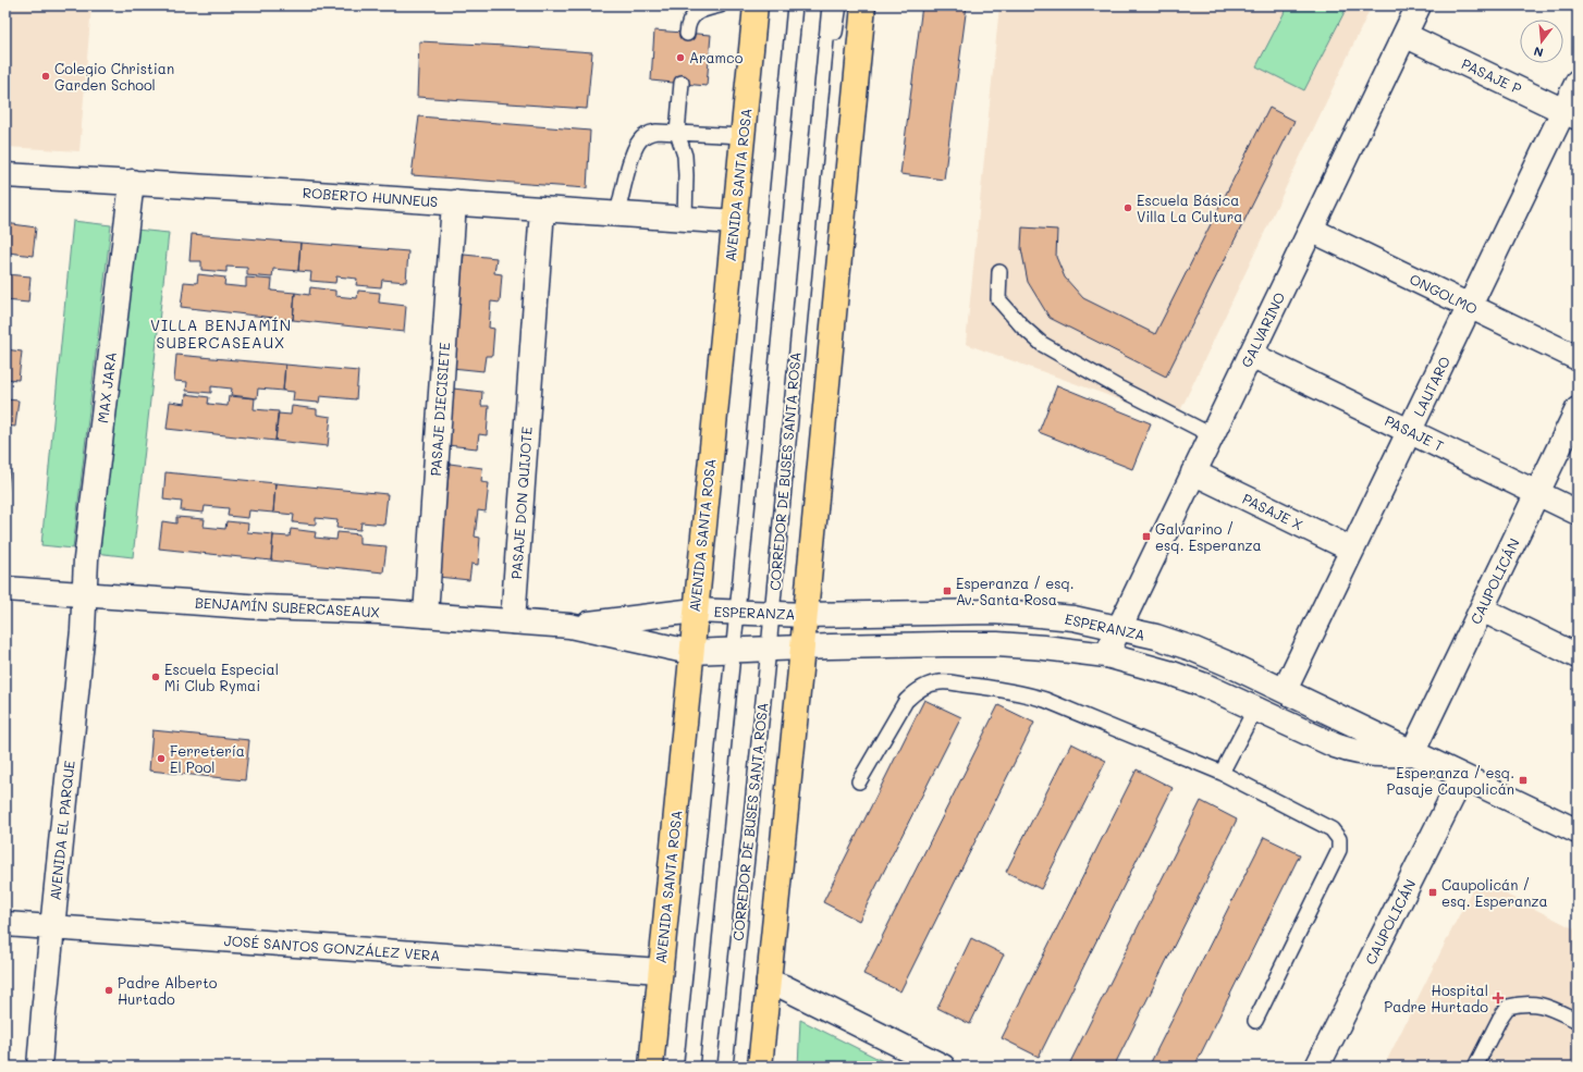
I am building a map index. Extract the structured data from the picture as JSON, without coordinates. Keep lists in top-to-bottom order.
{
  "streets": {
    "main road": ["AVENIDA SANTA ROSA"],
    "street": [
      "PASAJE P",
      "ROBERTO HUNNEUS",
      "ONGOLMO",
      "GALVARINO",
      "LAUTARO",
      "MAX JARA",
      "PASAJE DIECISIETE",
      "PASAJE T",
      "PASAJE DON QUIJOTE",
      "PASAJE X",
      "CAUPOLICÁN",
      "BENJAMÍN SUBERCASEAUX",
      "ESPERANZA",
      "AVENIDA EL PARQUE",
      "JOSÉ SANTOS GONZÁLEZ VERA"
    ],
    "lane": ["CORREDOR DE BUSES SANTA ROSA"]
  },
  "crossings": [
    ["PASAJE P", "GALVARINO"],
    ["PASAJE P", "LAUTARO"],
    ["AVENIDA SANTA ROSA", "ROBERTO HUNNEUS"],
    ["AVENIDA SANTA ROSA", "BENJAMÍN SUBERCASEAUX"],
    ["AVENIDA SANTA ROSA", "ESPERANZA"],
    ["AVENIDA SANTA ROSA", "JOSÉ SANTOS GONZÁLEZ VERA"],
    ["ROBERTO HUNNEUS", "MAX JARA"],
    ["ROBERTO HUNNEUS", "PASAJE DIECISIETE"],
    ["ROBERTO HUNNEUS", "PASAJE DON QUIJOTE"],
    ["ONGOLMO", "GALVARINO"],
    ["ONGOLMO", "LAUTARO"],
    ["GALVARINO", "PASAJE T"],
    ["GALVARINO", "PASAJE X"],
    ["GALVARINO", "ESPERANZA"],
    ["LAUTARO", "PASAJE T"],
    ["LAUTARO", "PASAJE X"],
    ["LAUTARO", "ESPERANZA"],
    ["MAX JARA", "BENJAMÍN SUBERCASEAUX"],
    ["MAX JARA", "AVENIDA EL PARQUE"],
    ["PASAJE DIECISIETE", "BENJAMÍN SUBERCASEAUX"],
    ["PASAJE T", "CAUPOLICÁN"],
    ["CORREDOR DE BUSES SANTA ROSA", "ESPERANZA"],
    ["PASAJE DON QUIJOTE", "BENJAMÍN SUBERCASEAUX"],
    ["CAUPOLICÁN", "ESPERANZA"],
    ["BENJAMÍN SUBERCASEAUX", "ESPERANZA"],
    ["BENJAMÍN SUBERCASEAUX", "AVENIDA EL PARQUE"],
    ["AVENIDA EL PARQUE", "JOSÉ SANTOS GONZÁLEZ VERA"]
  ],
  "districts": ["VILLA BENJAMÍN SUBERCASEAUX"],
  "places": {
    "other": [
      "Aramco",
      "Colegio Christian Garden School",
      "Escuela Básica Villa La Cultura",
      "Escuela Especial Mi Club Rymai",
      "Ferretería El Pool",
      "Padre Alberto Hurtado"
    ],
    "transit": [
      "Galvarino / esq. Esperanza",
      "Esperanza / esq. Av. Santa Rosa",
      "Esperanza / esq. Pasaje Caupolicán",
      "Caupolicán / esq. Esperanza"
    ],
    "health": ["Hospital Padre Hurtado"]
  },
  "north": "bottom"
}
